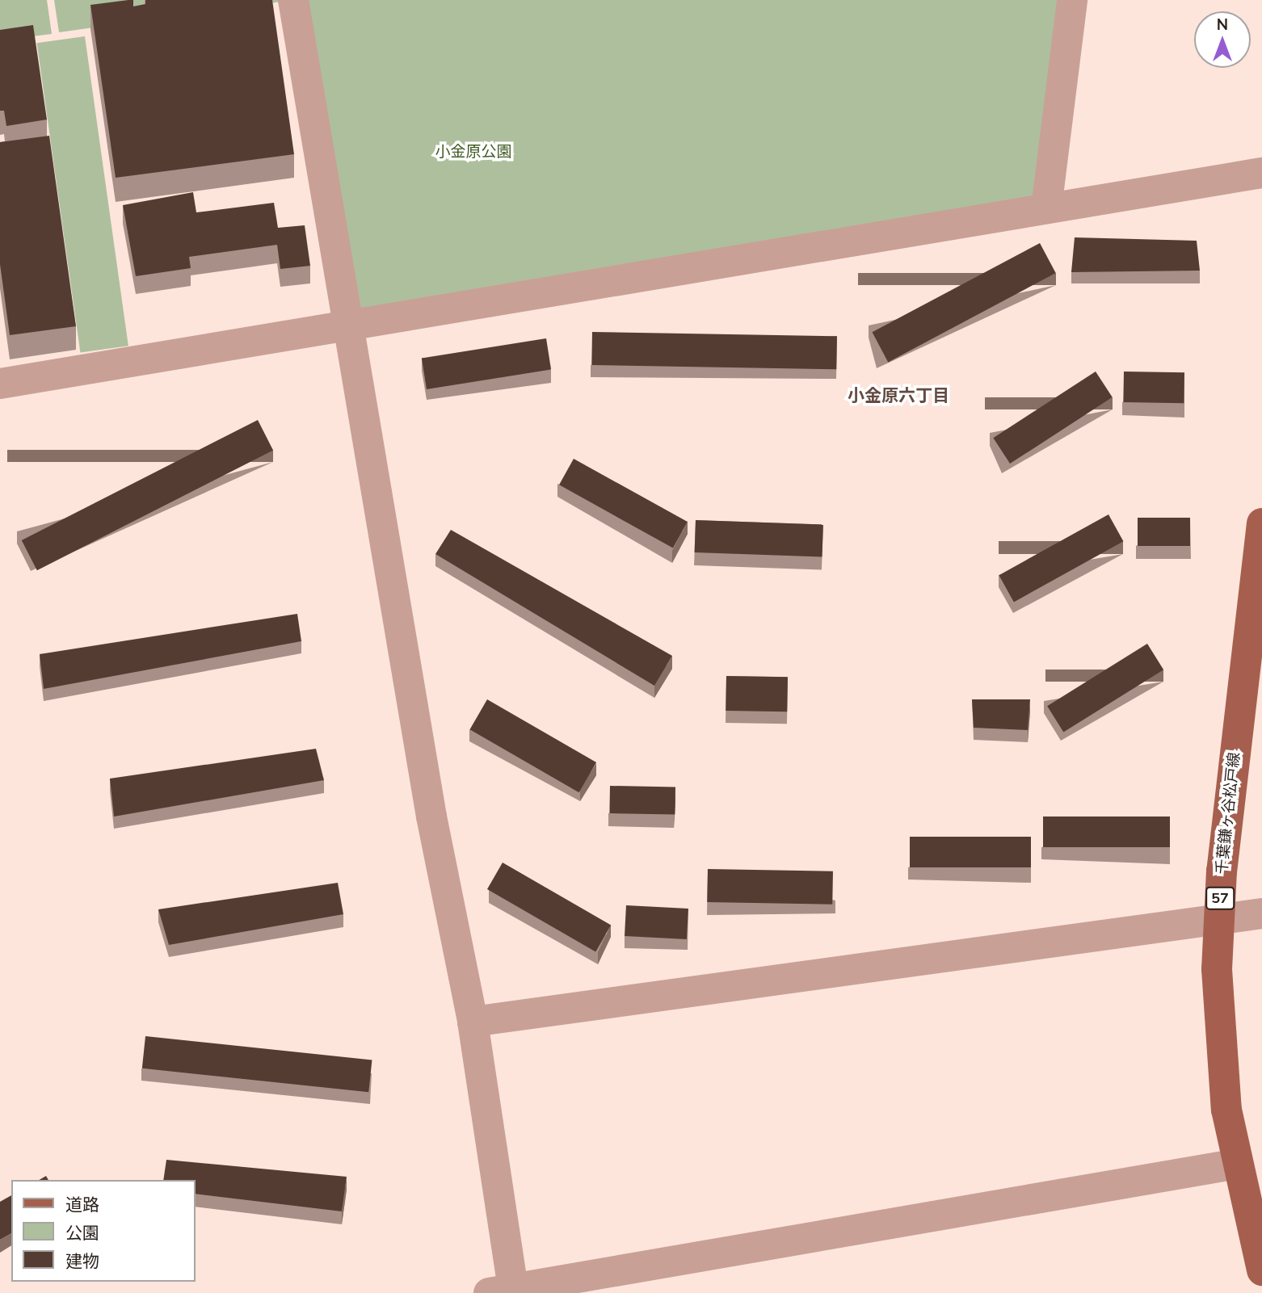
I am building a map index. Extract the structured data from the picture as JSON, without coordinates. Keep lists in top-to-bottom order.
{
  "streets": {
    "main road": ["千葉鎌ヶ谷松戸線", "57"]
  },
  "districts": ["小金原六丁目"],
  "parks": ["小金原公園"],
  "legend": ["道路", "公園", "建物"],
  "north": "top"
}
